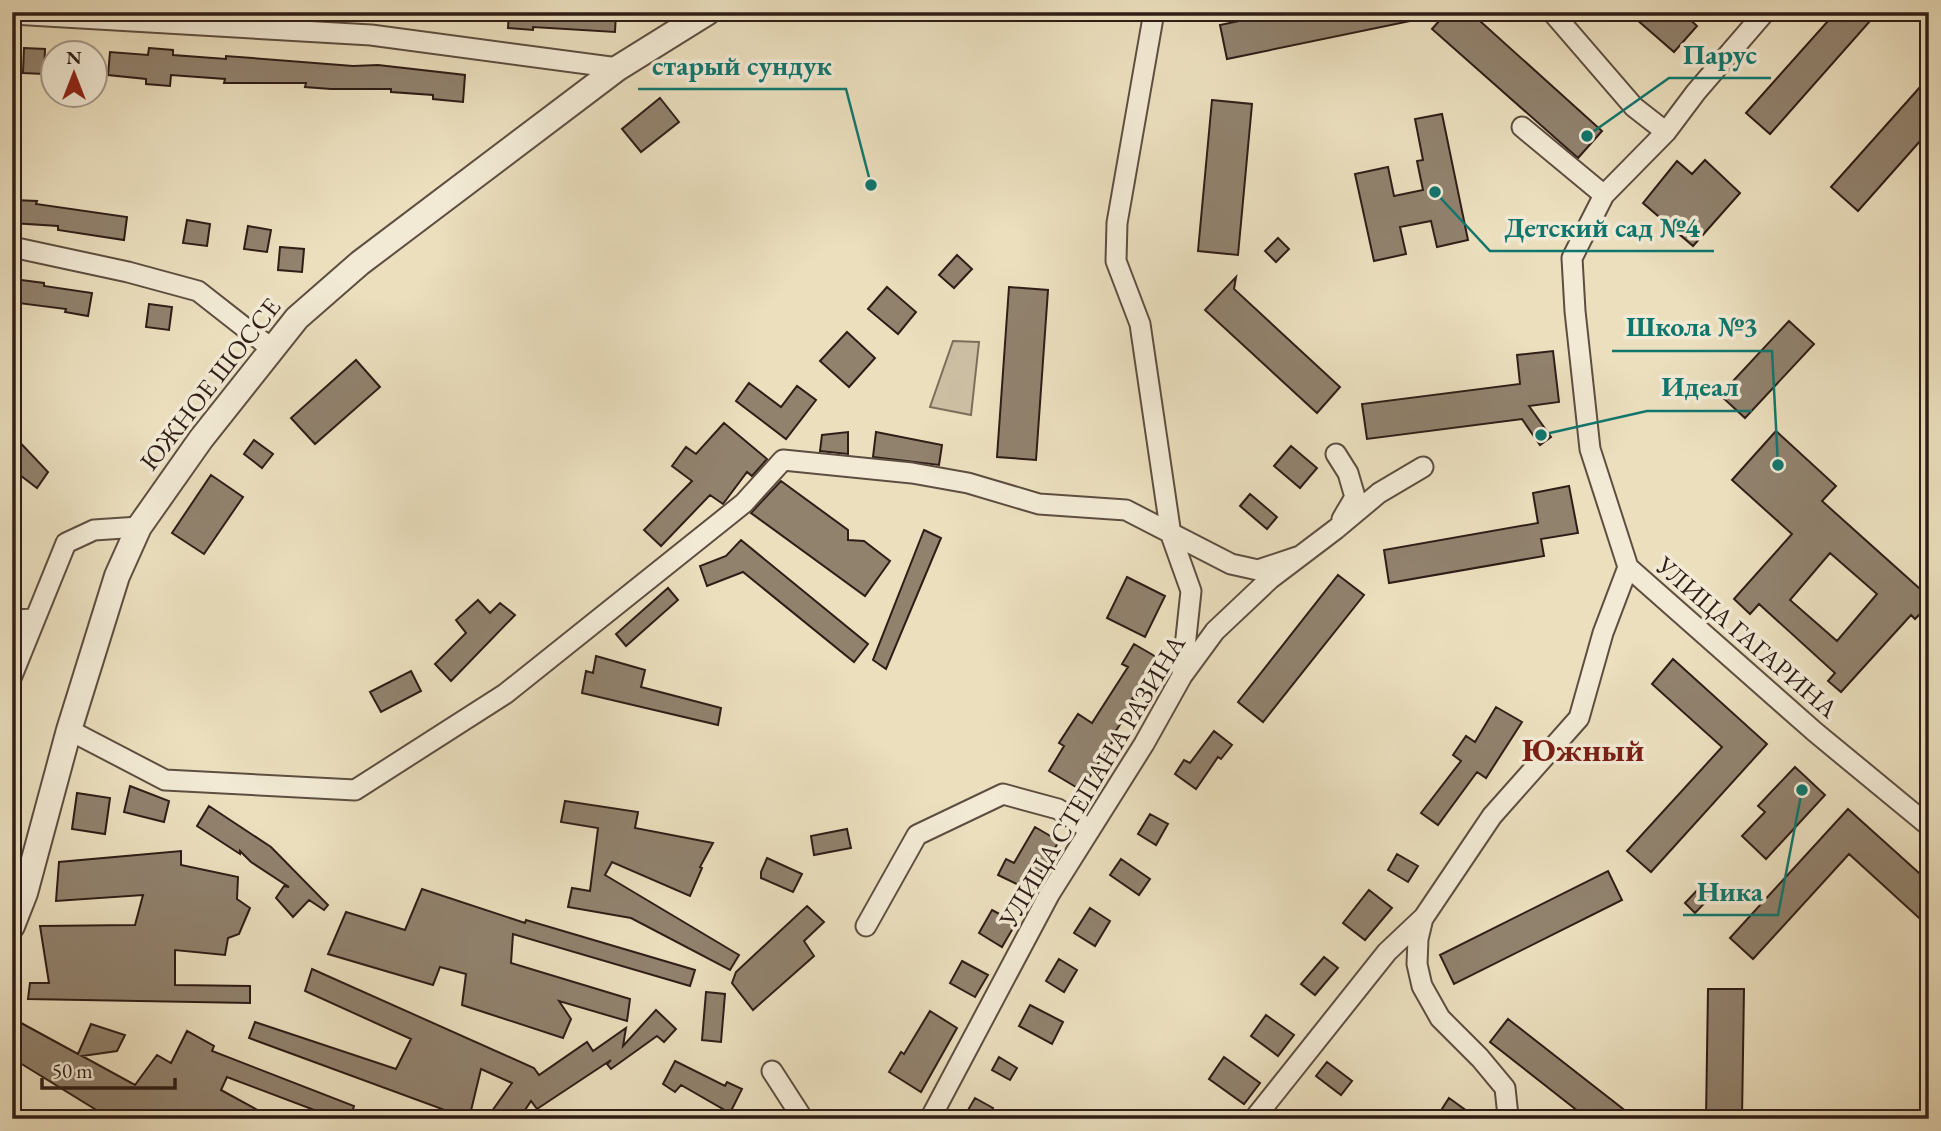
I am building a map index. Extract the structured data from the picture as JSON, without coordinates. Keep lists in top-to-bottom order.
{
  "streets": {
    "street": ["ЮЖНОЕ ШОССЕ", "УЛИЦА ГАГАРИНА", "УЛИЦА СТЕПАНА РАЗИНА"]
  },
  "districts": ["Южный"],
  "places": [
    "Парус",
    "старый сундук",
    "Детский сад №4",
    "Идеал",
    "Школа №3",
    "Ника"
  ],
  "scale_bar": "50 m",
  "north": "top"
}
